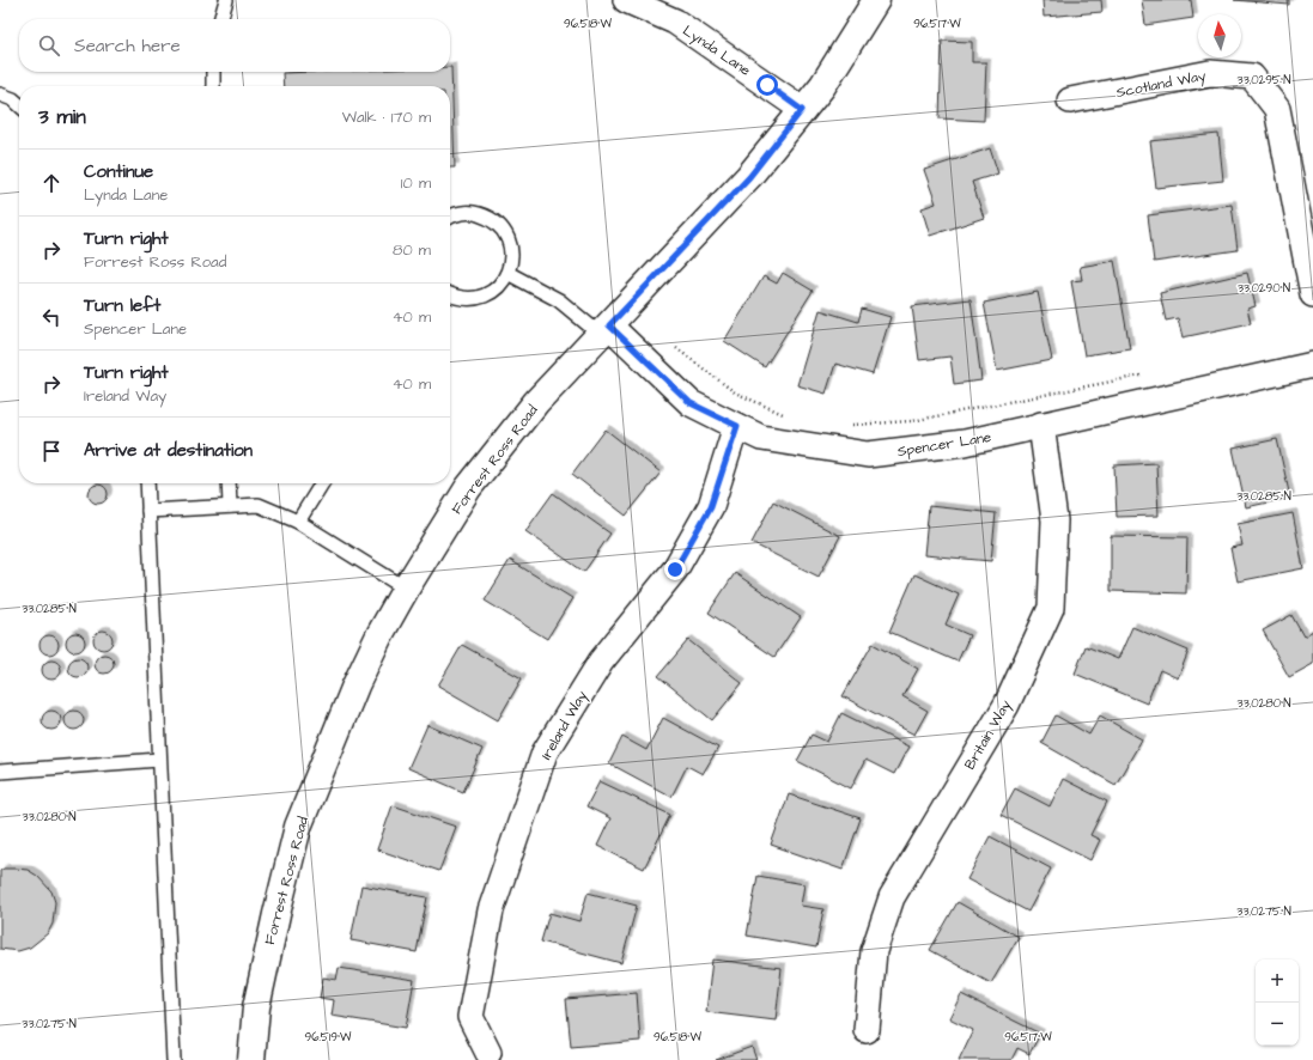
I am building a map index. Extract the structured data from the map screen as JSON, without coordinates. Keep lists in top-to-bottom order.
{
  "streets": {
    "street": [
      "Lynda Lane",
      "Scotland Way",
      "Spencer Lane",
      "Forrest Ross Road",
      "Ireland Way",
      "Britain Way"
    ]
  },
  "crossings": [
    ["Lynda Lane", "Forrest Ross Road"],
    ["Spencer Lane", "Forrest Ross Road"],
    ["Spencer Lane", "Ireland Way"],
    ["Spencer Lane", "Britain Way"]
  ],
  "north": "top",
  "page": {
    "search": "Search here",
    "heading": ["3 min", "Walk · 170 m"],
    "list": [
      ["Continue", "Lynda Lane", "10 m"],
      ["Turn right", "Forrest Ross Road", "80 m"],
      ["Turn left", "Spencer Lane", "40 m"],
      ["Turn right", "Ireland Way", "40 m"],
      "Arrive at destination"
    ],
    "map_buttons": ["+", "−"]
  },
  "coordinates": [
    "96.518°W",
    "96.517°W",
    "33.0295°N",
    "33.0290°N",
    "33.0285°N",
    "33.0280°N",
    "33.0275°N",
    "96.519°W"
  ]
}
